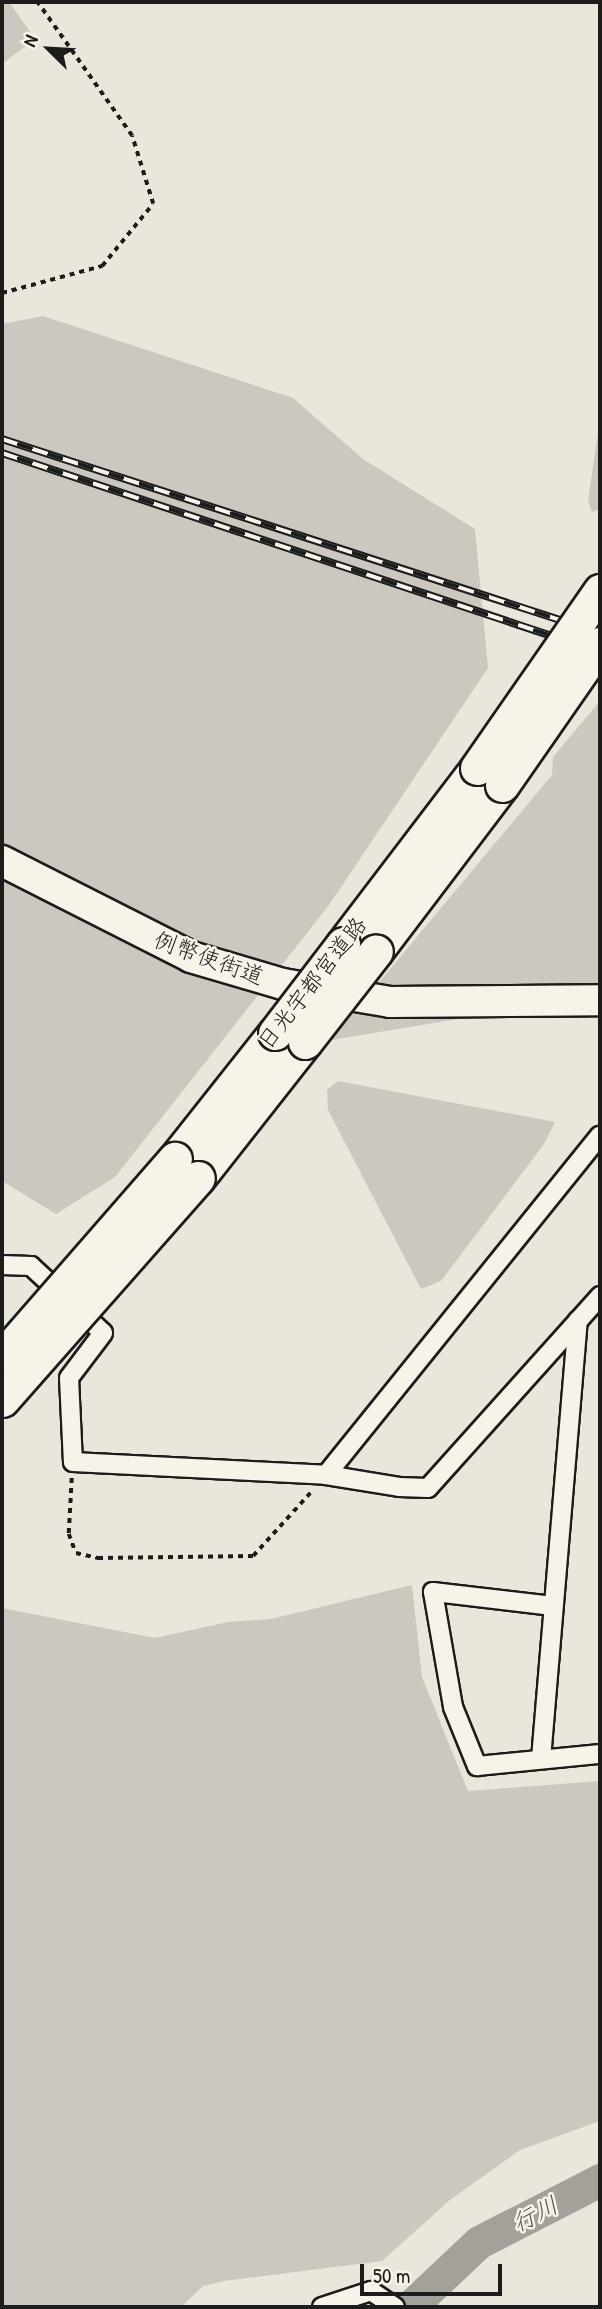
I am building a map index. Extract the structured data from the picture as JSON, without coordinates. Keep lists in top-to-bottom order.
{
  "streets": {
    "highway": ["例幣使街道", "日光宇都宮道路"]
  },
  "water": ["行川"],
  "scale_bar": "50 m",
  "north": "top left"
}
